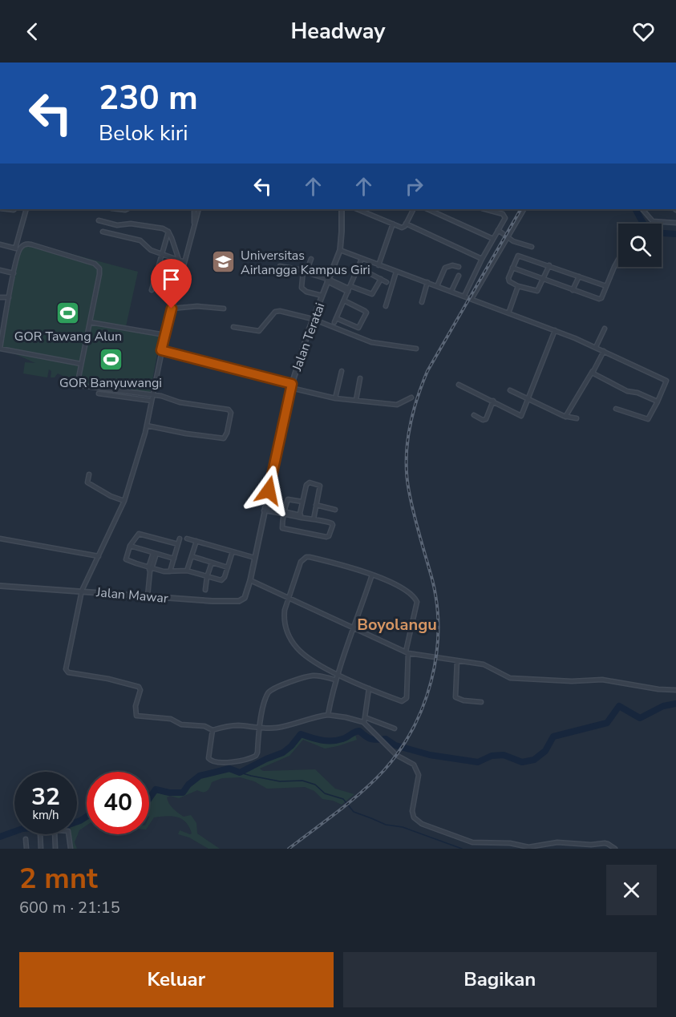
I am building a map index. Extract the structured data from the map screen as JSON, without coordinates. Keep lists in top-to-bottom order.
{
  "streets": {
    "street": ["Jalan Teratai", "Jalan Mawar"]
  },
  "crossings": [
    ["Jalan Teratai", "Jalan Mawar"]
  ],
  "districts": ["Boyolangu"],
  "places": {
    "school or university": ["Universitas Airlangga Kampus Giri"],
    "sports": ["GOR Tawang Alun", "GOR Banyuwangi"]
  },
  "page": {
    "header": "Headway",
    "turn": ["230 m", "Belok kiri"],
    "speed": "32 km/h",
    "limit": "40",
    "heading": ["2 mnt", "600 m · 21:15"],
    "buttons": ["Keluar", "Bagikan"]
  }
}
